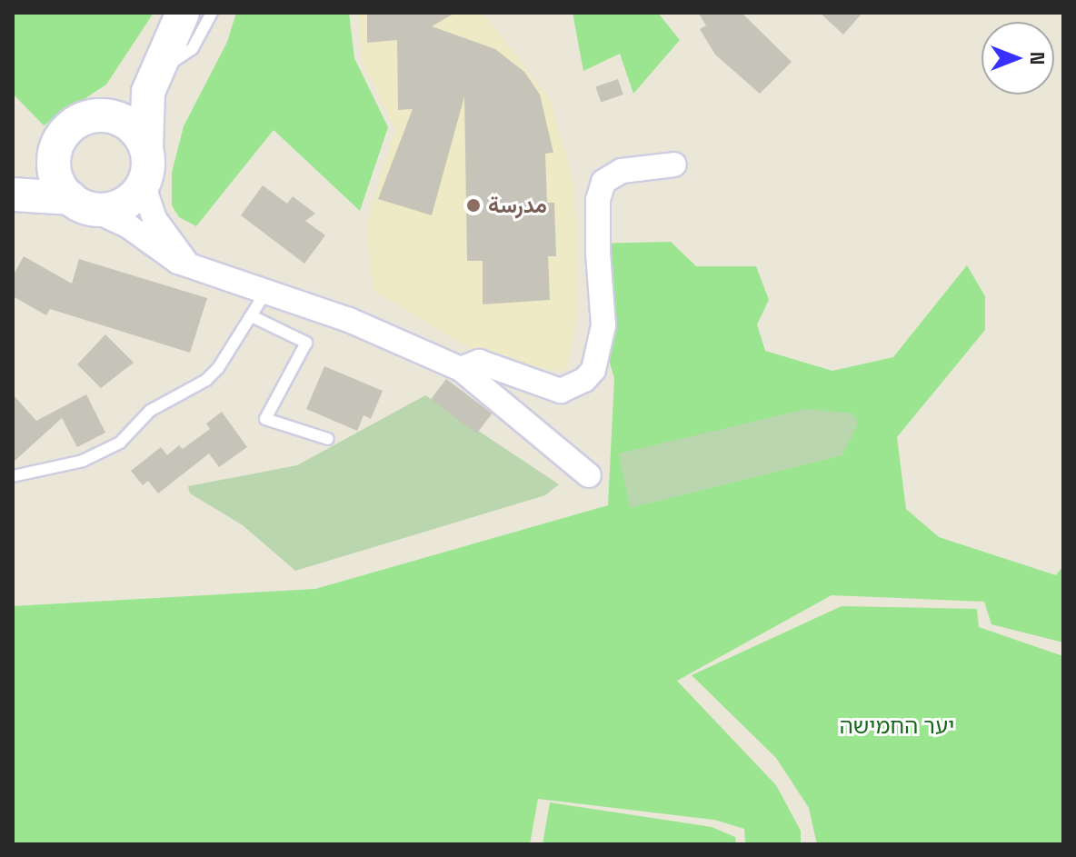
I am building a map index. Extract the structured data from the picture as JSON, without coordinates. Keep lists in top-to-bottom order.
{
  "parks": ["יער החמישה"],
  "places": ["مدرسة"],
  "north": "right"
}
